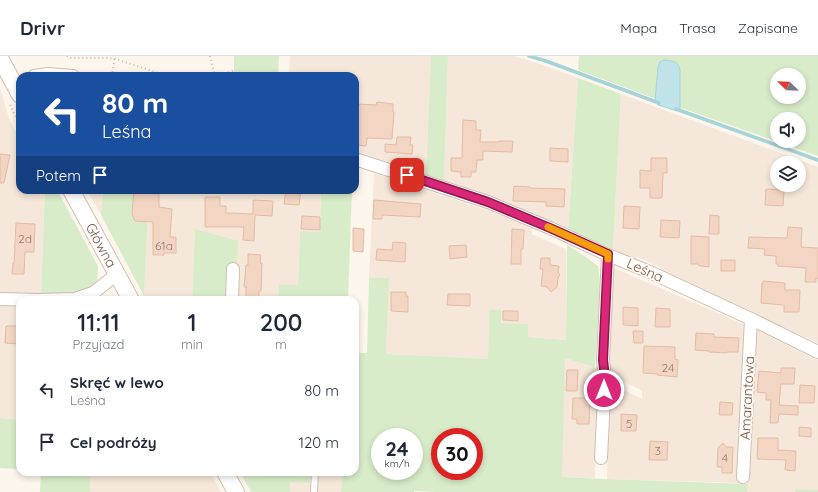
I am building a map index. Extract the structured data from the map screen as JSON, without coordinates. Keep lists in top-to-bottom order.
{
  "streets": {
    "main road": ["Główna"],
    "street": ["Leśna", "Amarantowa"]
  },
  "crossings": [
    ["Leśna", "Amarantowa"]
  ],
  "house_numbers": [
    "2d",
    "61a",
    "24",
    "5",
    "3",
    "4"
  ],
  "north": "top left",
  "page": {
    "header": "Drivr",
    "nav": ["Mapa", "Trasa", "Zapisane"],
    "turn": ["80 m", "Leśna"],
    "then": "Potem",
    "eta": [
      "11:11",
      "Przyjazd",
      "1",
      "min",
      "200",
      "m"
    ],
    "list": [
      {
        "name": "Skręć w lewo",
        "note": "Leśna",
        "value": "80 m"
      },
      {
        "name": "Cel podróży",
        "value": "120 m"
      }
    ],
    "speed": "24 km/h",
    "limit": "30"
  }
}
